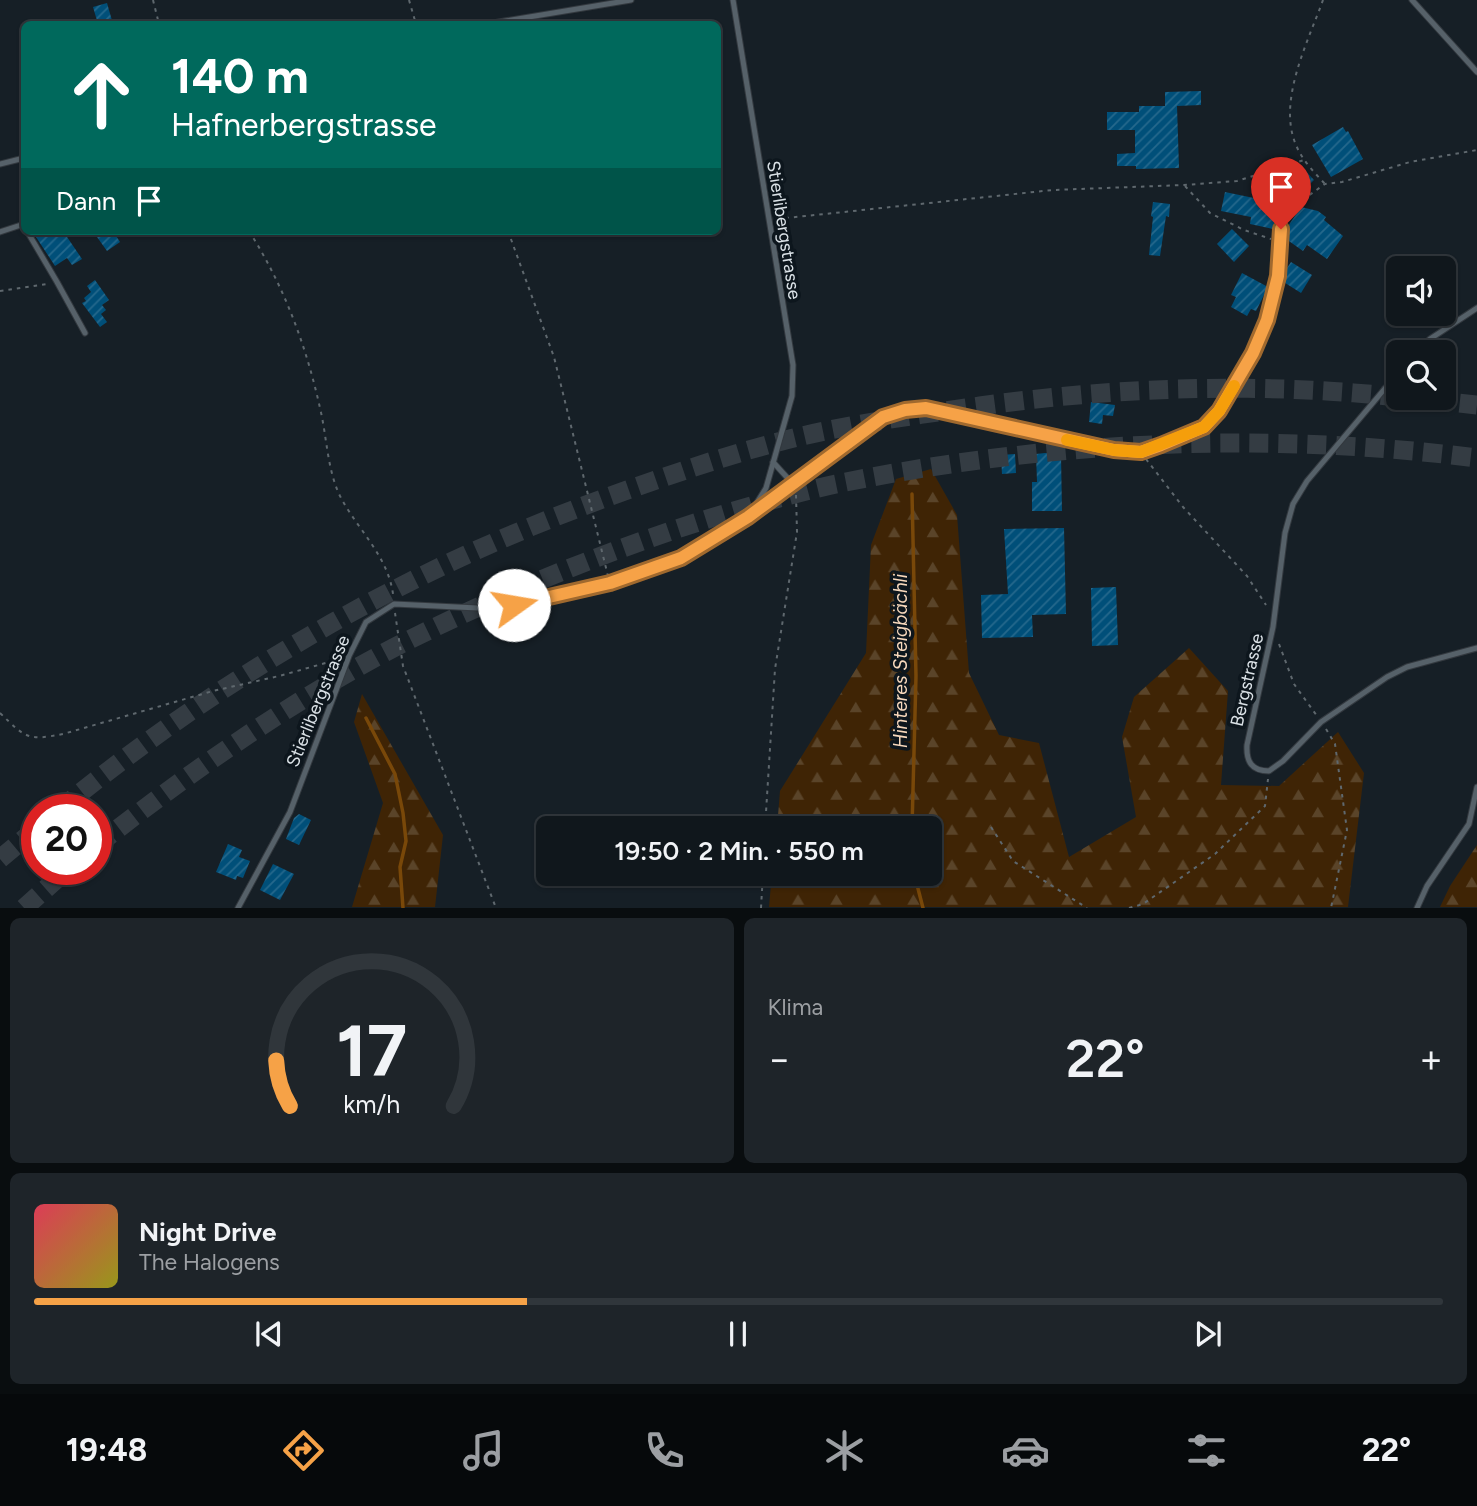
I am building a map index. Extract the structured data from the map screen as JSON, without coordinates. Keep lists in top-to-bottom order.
{
  "streets": {
    "lane": ["Stierlibergstrasse", "Bergstrasse"]
  },
  "water": ["Hinteres Steigbächli"],
  "page": {
    "turn": ["140 m", "Hafnerbergstrasse"],
    "then": "Dann",
    "limit": "20",
    "trip": "19:50 · 2 Min. · 550 m",
    "tile": "Klima",
    "heat": ["−", "22°", "+"],
    "song": ["Night Drive", "The Halogens"],
    "tabs": ["19:48", "22°"],
    "gauge": ["17", "km/h"]
  }
}
